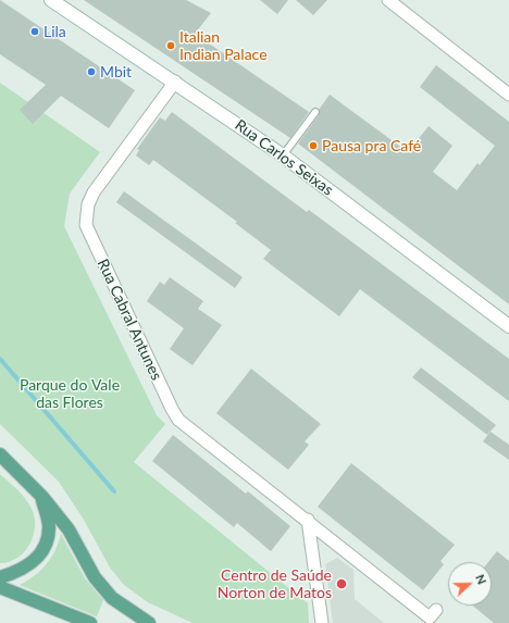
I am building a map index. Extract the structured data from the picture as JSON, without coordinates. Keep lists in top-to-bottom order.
{
  "streets": {
    "street": ["Rua Carlos Seixas", "Rua Cabral Antunes"]
  },
  "crossings": [
    ["Rua Carlos Seixas", "Rua Cabral Antunes"]
  ],
  "parks": ["Parque do Vale das Flores"],
  "places": [
    "Lila",
    "Italian Indian Palace",
    "Mbit",
    "Pausa pra Café",
    "Centro de Saúde Norton de Matos"
  ],
  "north": "right"
}
